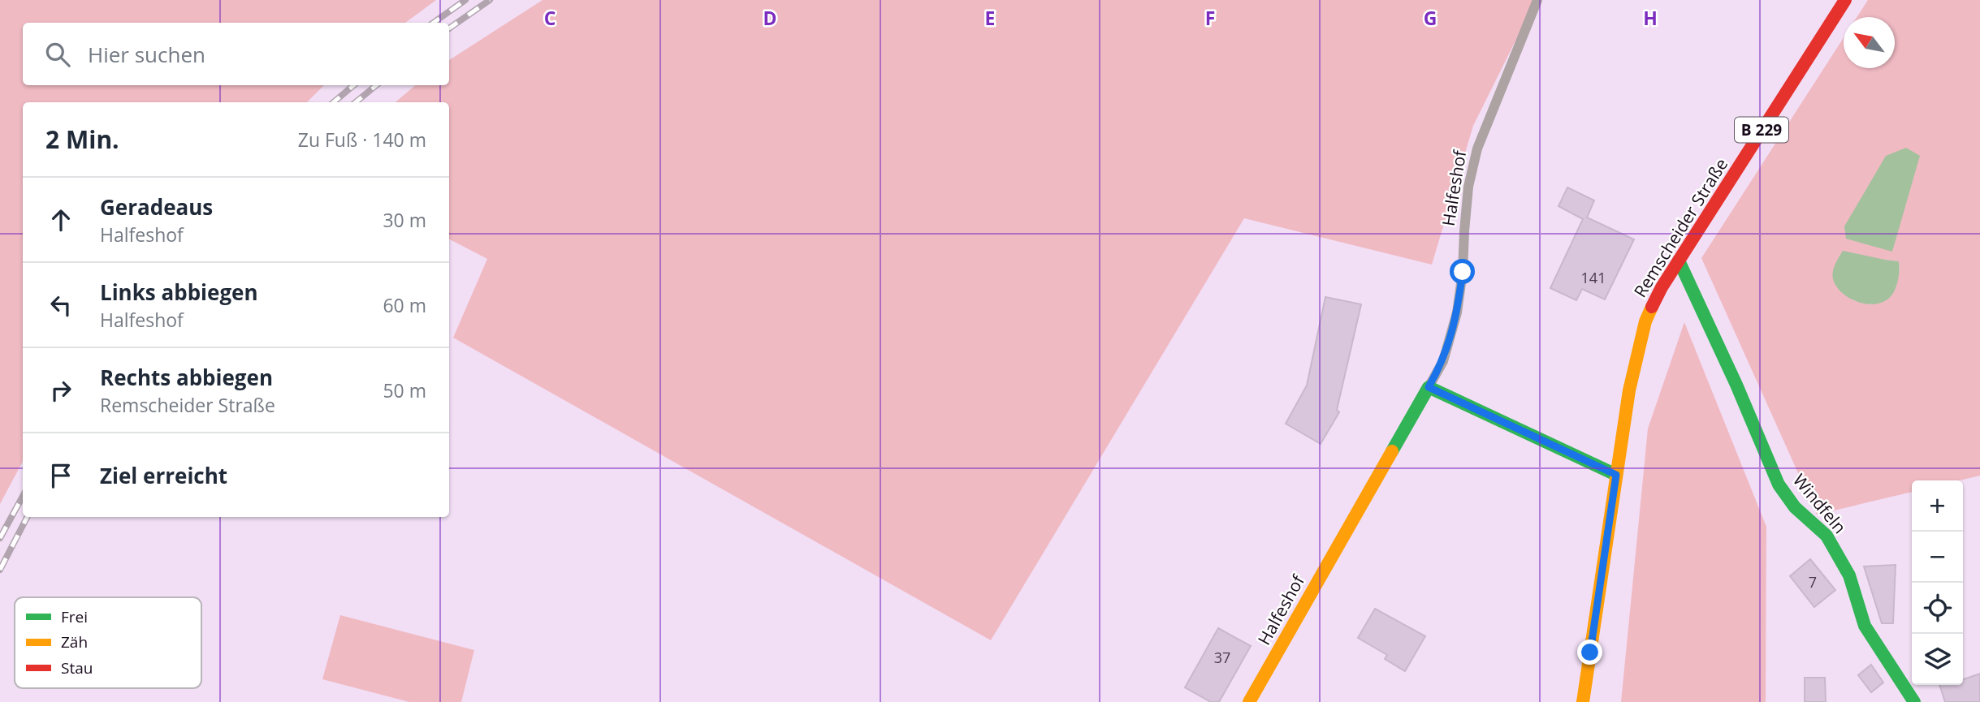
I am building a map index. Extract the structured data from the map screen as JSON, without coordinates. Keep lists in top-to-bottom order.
{
  "streets": {
    "street": [
      "B 229",
      "Halfeshof",
      "Remscheider Straße",
      "Windfeln"
    ]
  },
  "crossings": [
    ["Remscheider Straße", "Windfeln"]
  ],
  "house_numbers": ["141", "7", "37"],
  "legend": ["Frei", "Zäh", "Stau"],
  "north": "top left",
  "page": {
    "search": "Hier suchen",
    "heading": ["2 Min.", "Zu Fuß · 140 m"],
    "list": [
      ["Geradeaus", "Halfeshof", "30 m"],
      ["Links abbiegen", "Halfeshof", "60 m"],
      ["Rechts abbiegen", "Remscheider Straße", "50 m"],
      "Ziel erreicht"
    ],
    "map_buttons": ["+", "−"]
  },
  "grid": {
    "columns": [
      "C",
      "D",
      "E",
      "F",
      "G",
      "H"
    ]
  }
}
